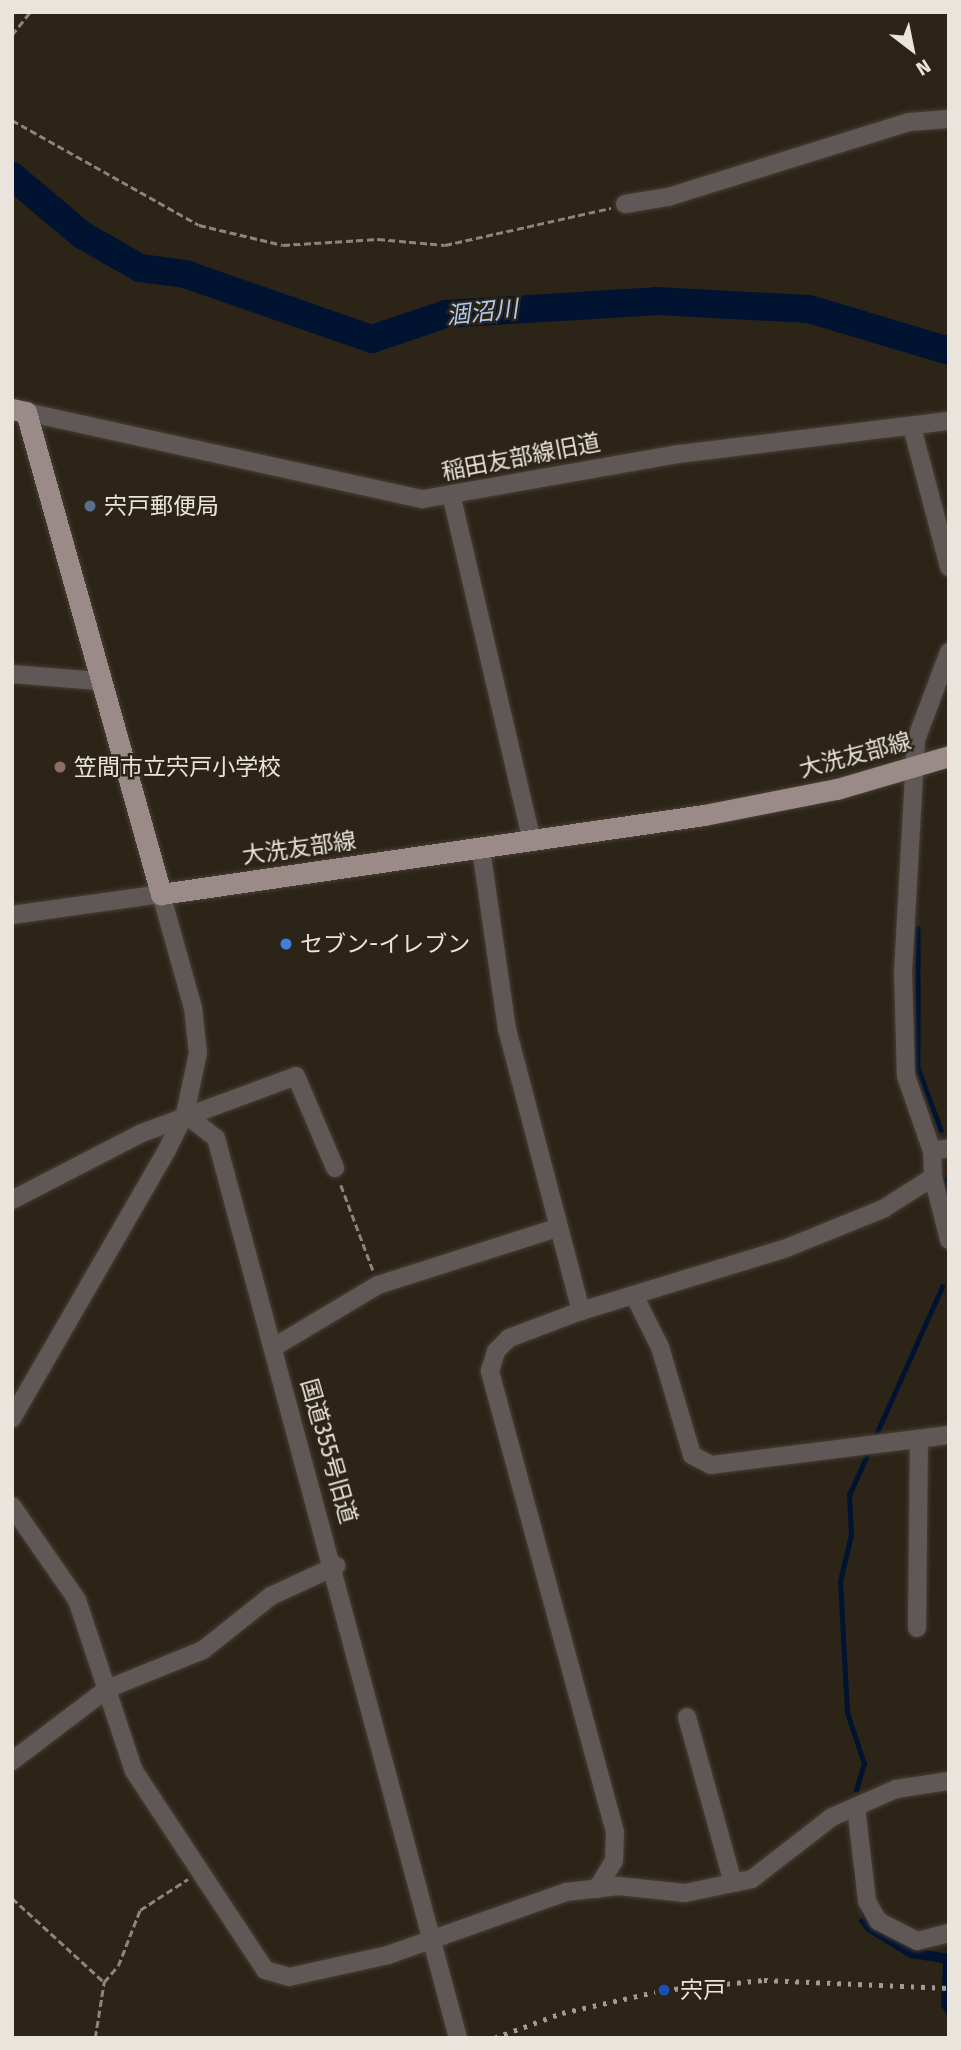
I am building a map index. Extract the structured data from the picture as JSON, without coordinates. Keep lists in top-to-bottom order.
{
  "streets": {
    "main road": ["大洗友部線"],
    "street": ["稲田友部線旧道", "国道355号旧道"]
  },
  "water": ["涸沼川"],
  "places": [
    "宍戸郵便局",
    "笠間市立宍戸小学校",
    "セブン-イレブン",
    "宍戸"
  ],
  "north": "bottom right"
}
